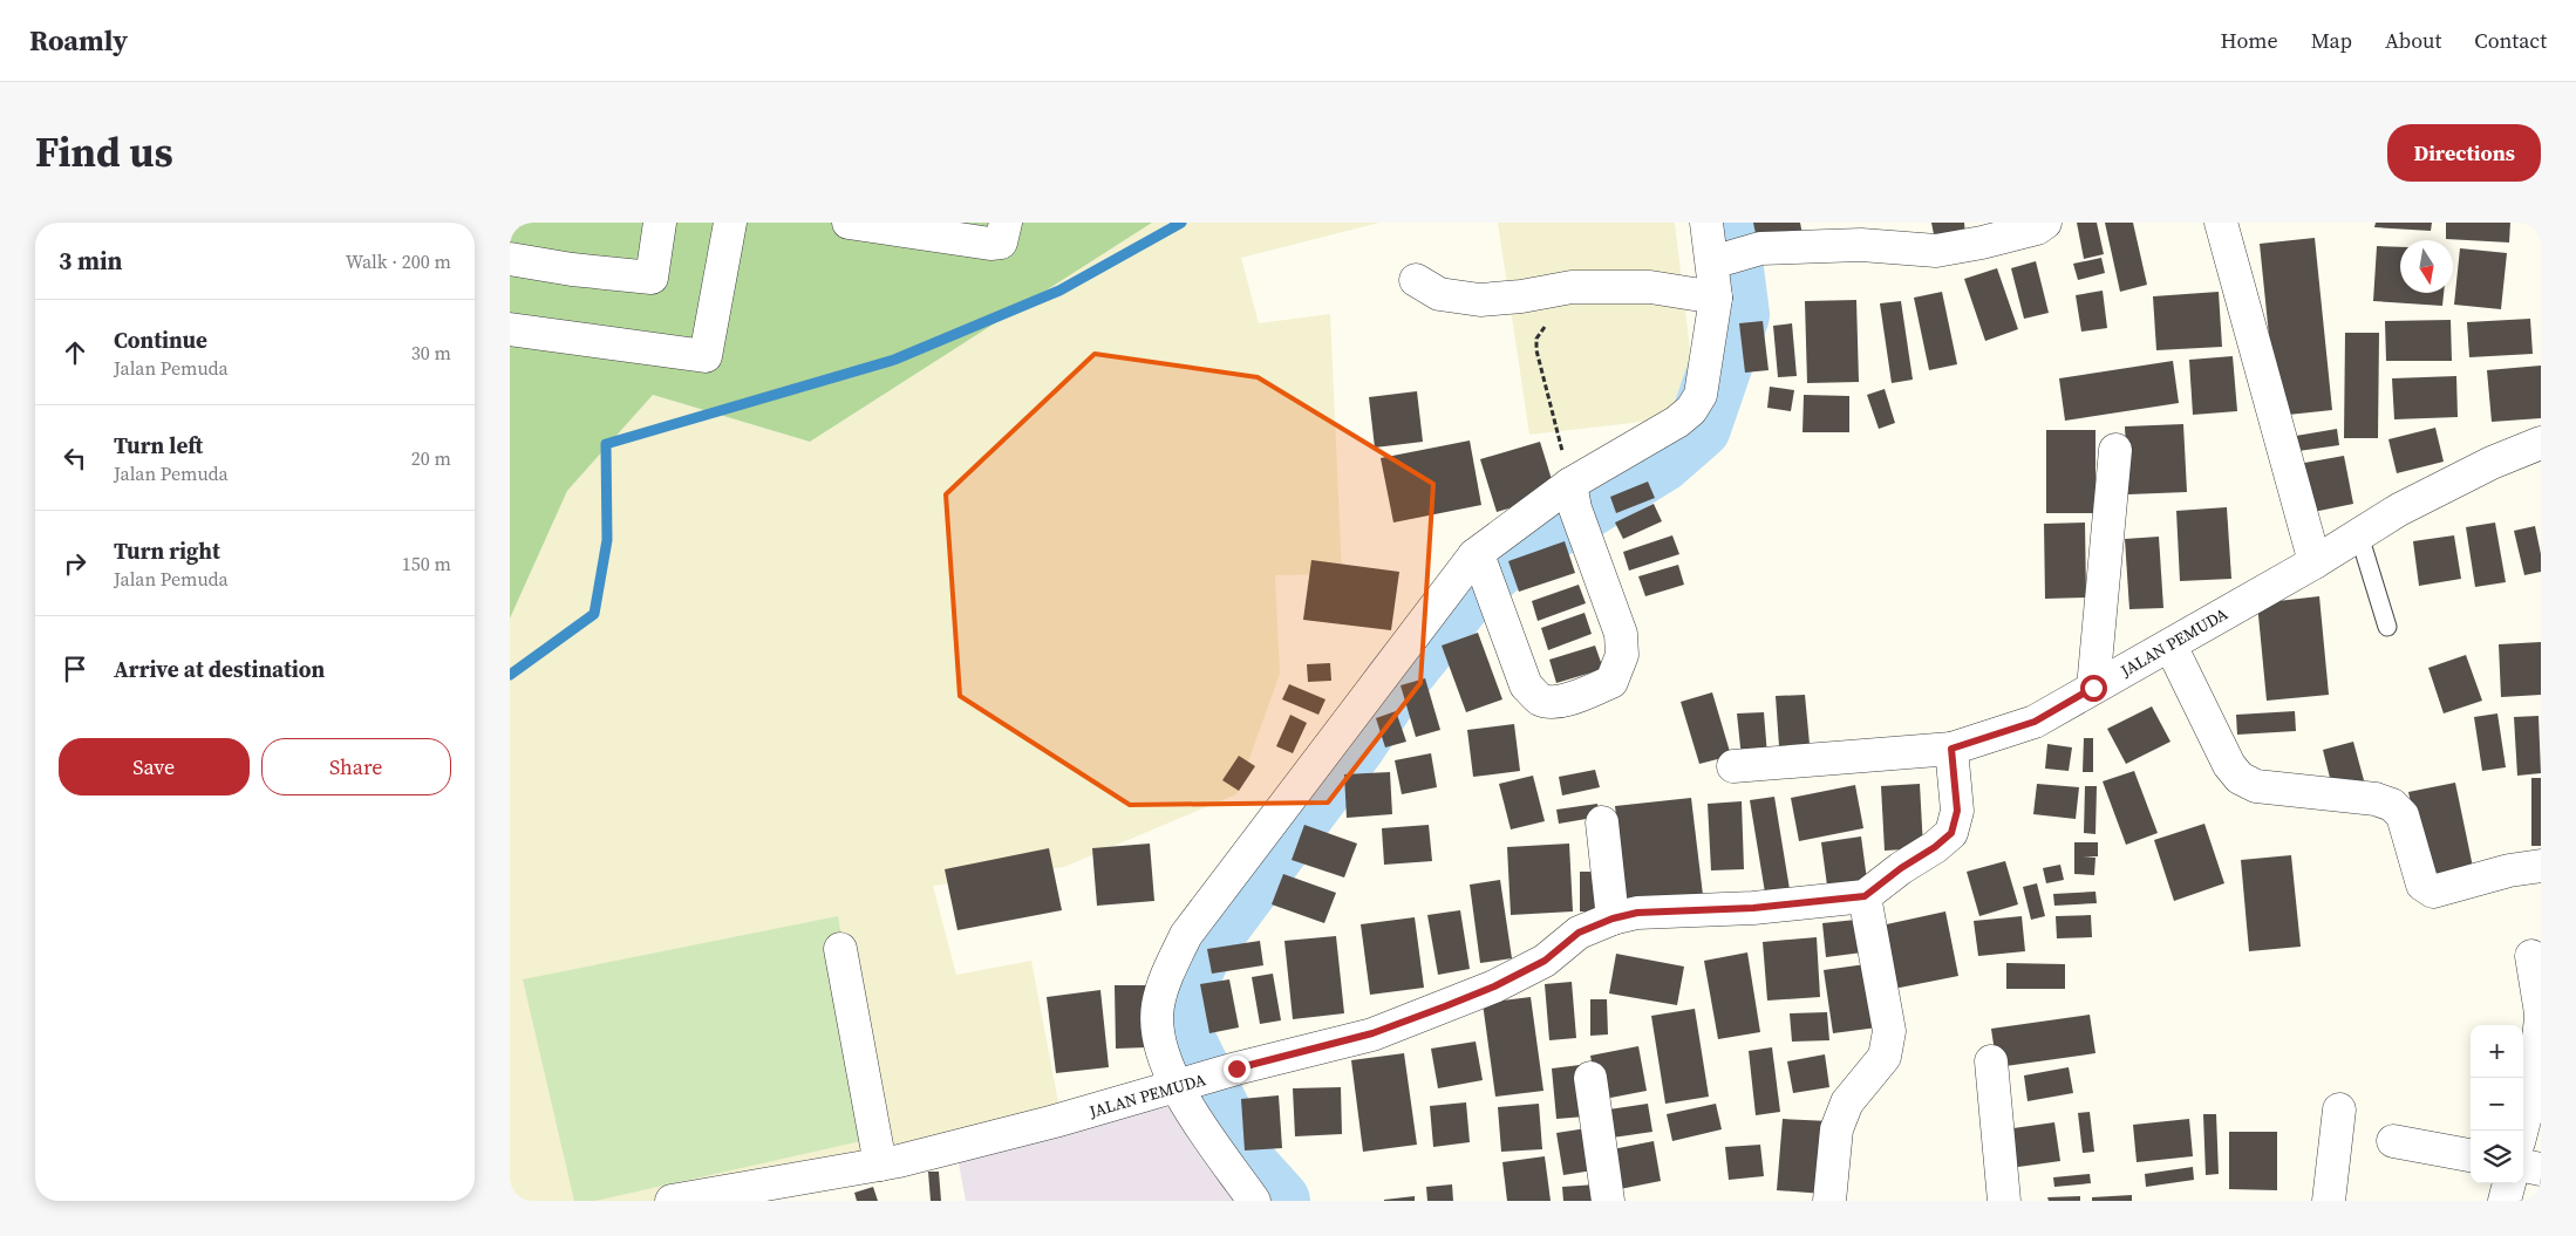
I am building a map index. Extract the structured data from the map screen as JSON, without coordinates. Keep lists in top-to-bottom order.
{
  "streets": {
    "street": ["JALAN PEMUDA"]
  },
  "north": "bottom",
  "page": {
    "header": "Roamly",
    "nav": [
      "Home",
      "Map",
      "About",
      "Contact"
    ],
    "title": "Find us",
    "buttons": [
      "Directions",
      ["Save", "Share"]
    ],
    "heading": ["3 min", "Walk · 200 m"],
    "list": [
      ["Continue", "Jalan Pemuda", "30 m"],
      ["Turn left", "Jalan Pemuda", "20 m"],
      ["Turn right", "Jalan Pemuda", "150 m"],
      "Arrive at destination"
    ],
    "map_buttons": ["+", "−"]
  }
}
